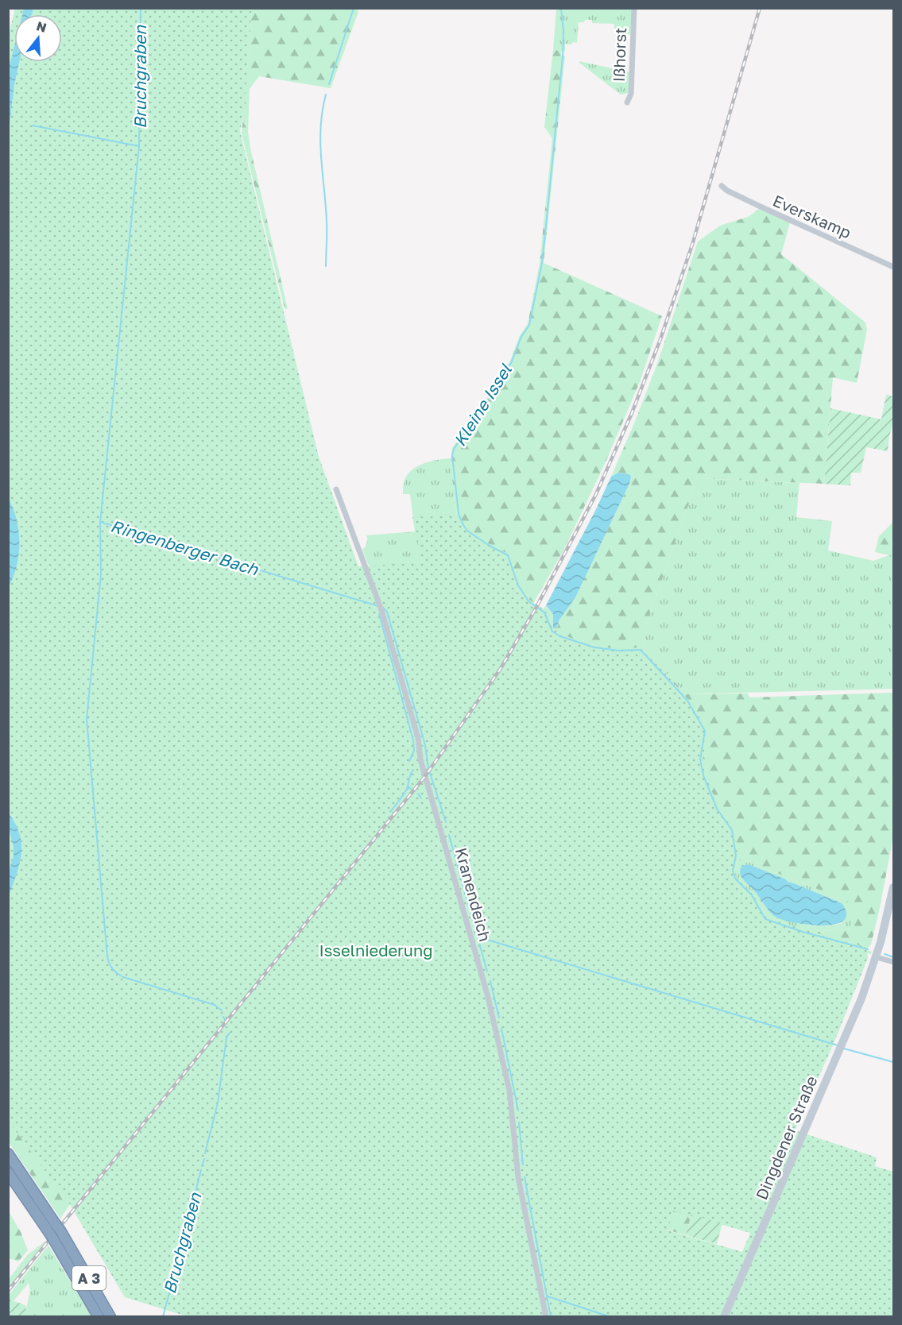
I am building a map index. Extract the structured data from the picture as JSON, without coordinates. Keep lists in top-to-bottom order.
{
  "streets": {
    "highway": ["A 3"],
    "main road": ["Dingdener Straße"],
    "street": ["Ißhorst", "Everskamp", "Kranendeich"]
  },
  "water": ["Bruchgraben", "Kleine Issel", "Ringenberger Bach"],
  "parks": ["Isselniederung"],
  "north": "top"
}
